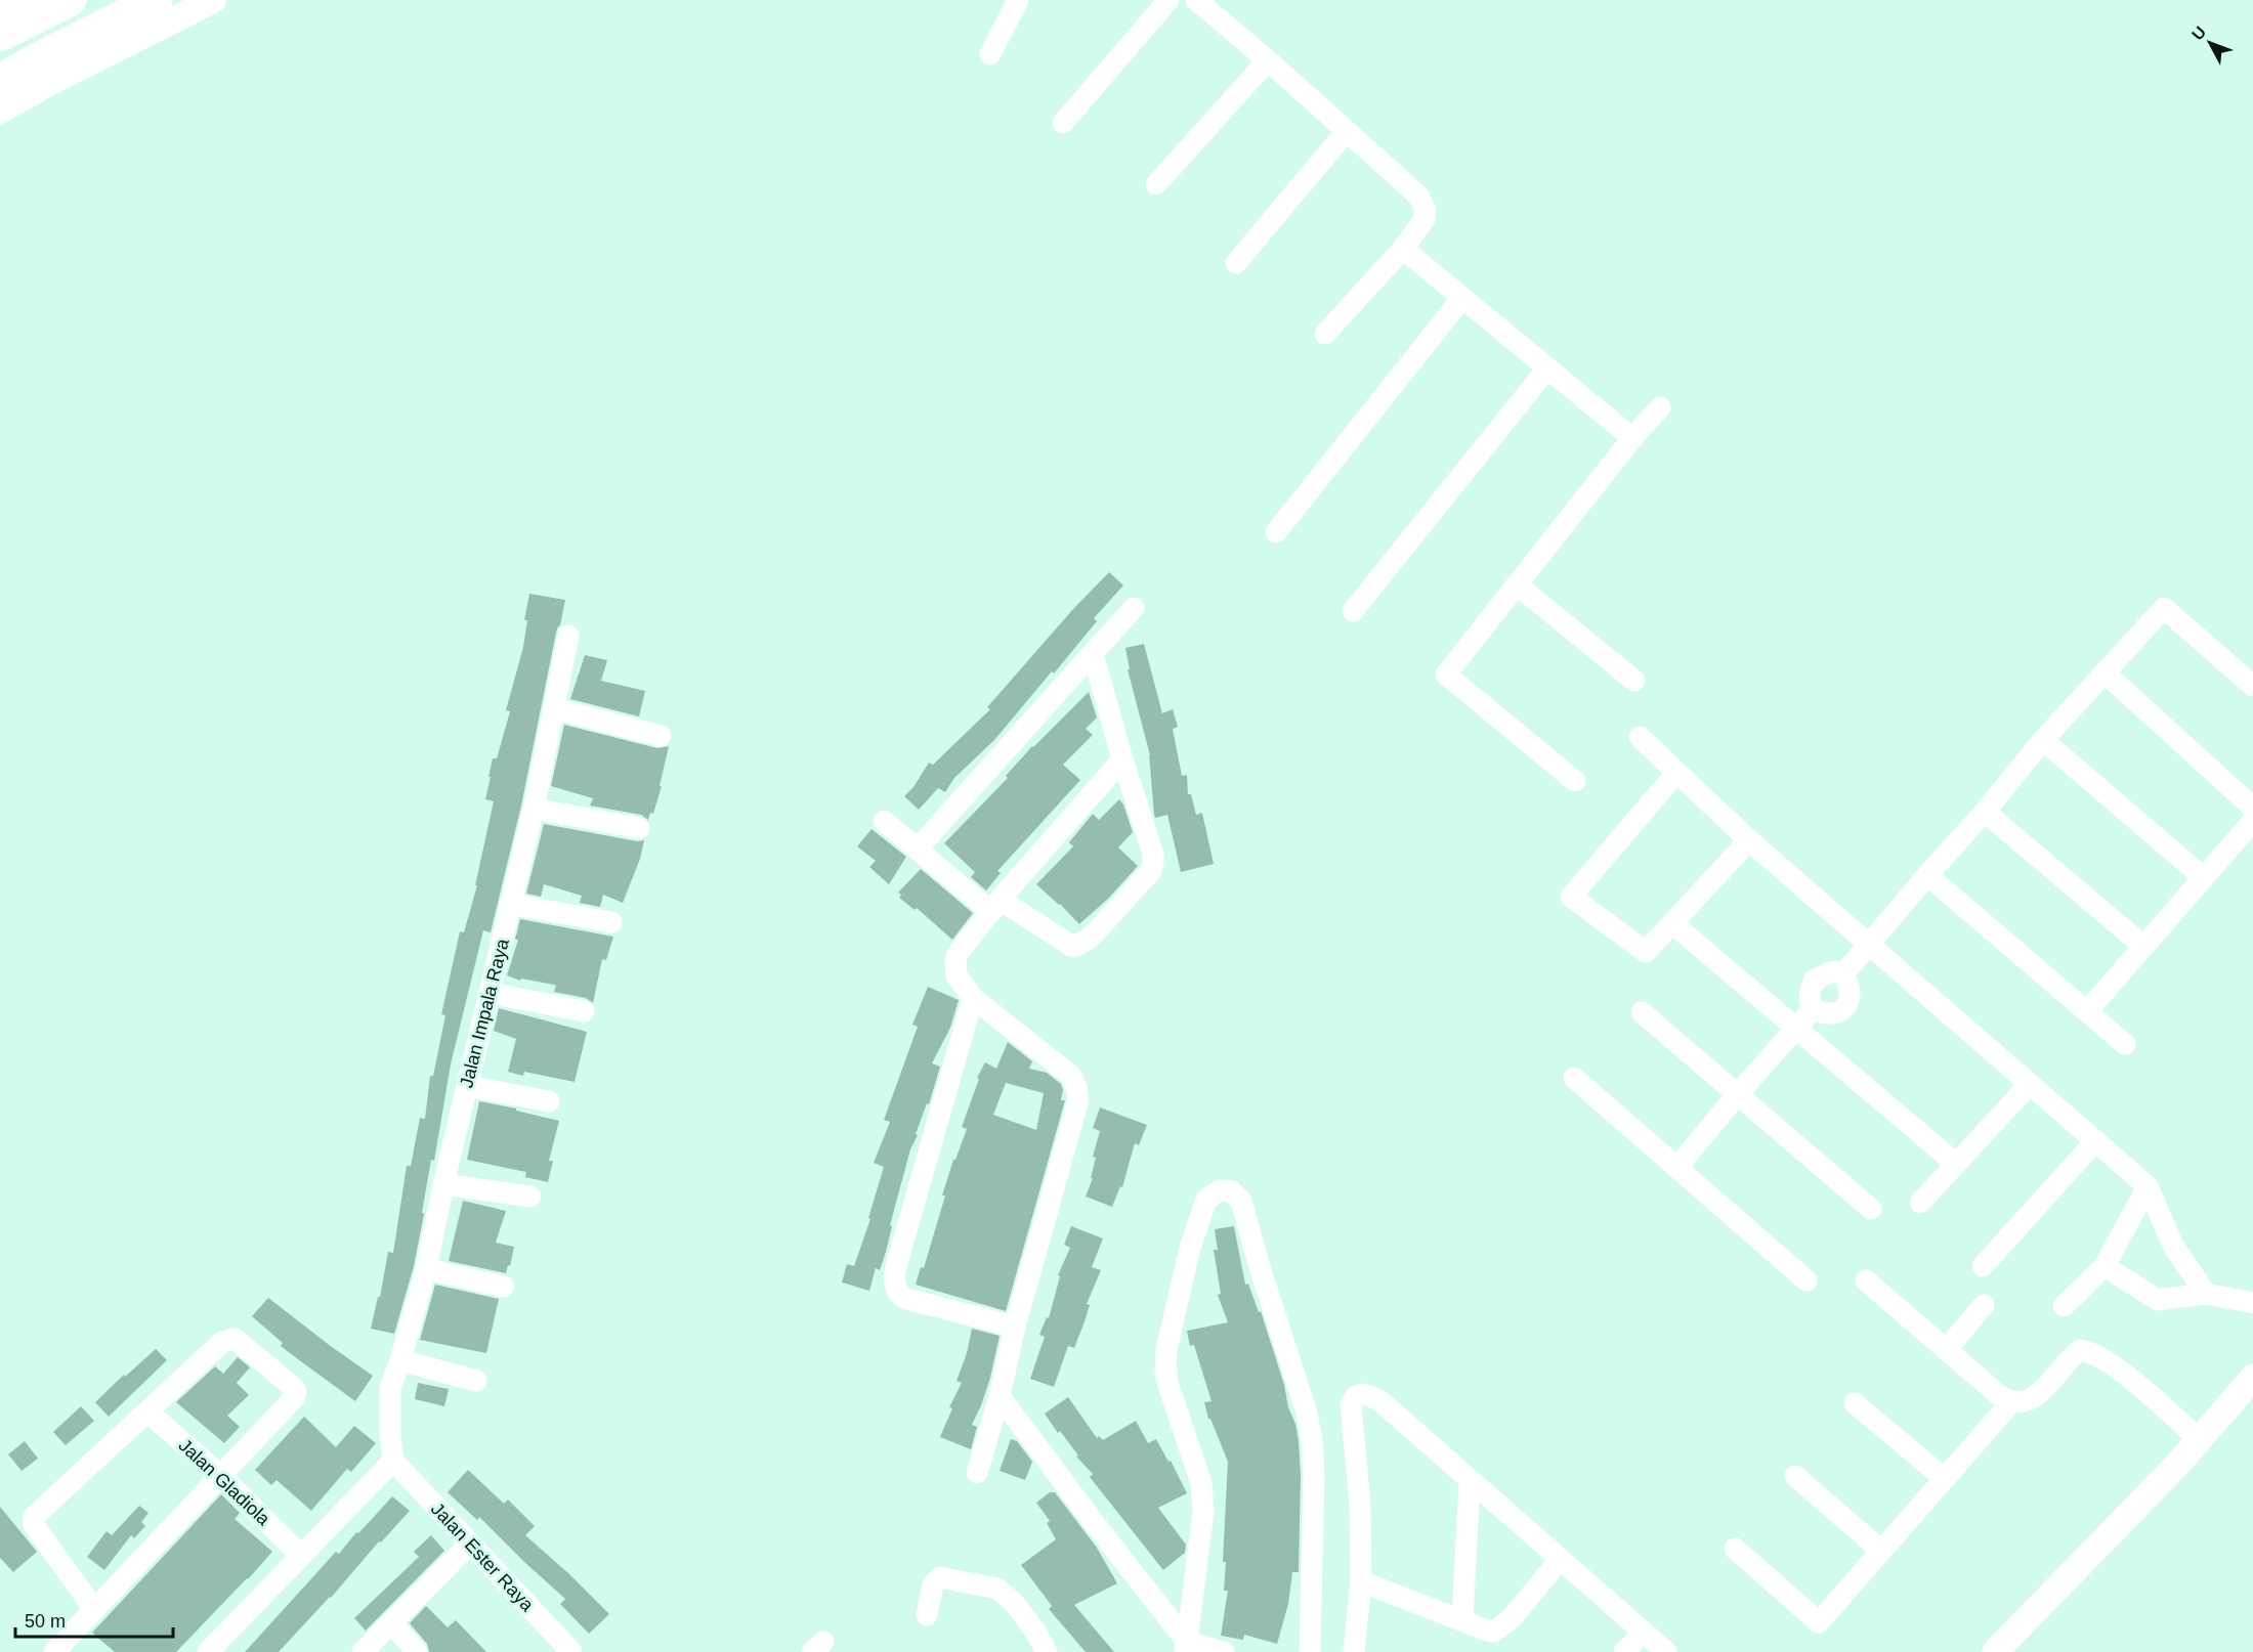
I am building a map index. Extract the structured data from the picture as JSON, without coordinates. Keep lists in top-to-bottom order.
{
  "streets": {
    "street": ["Jalan Impala Raya", "Jalan Gladiola", "Jalan Ester Raya"]
  },
  "crossings": [
    ["Jalan Impala Raya", "Jalan Ester Raya"]
  ],
  "scale_bar": "50 m",
  "north": "top left"
}
